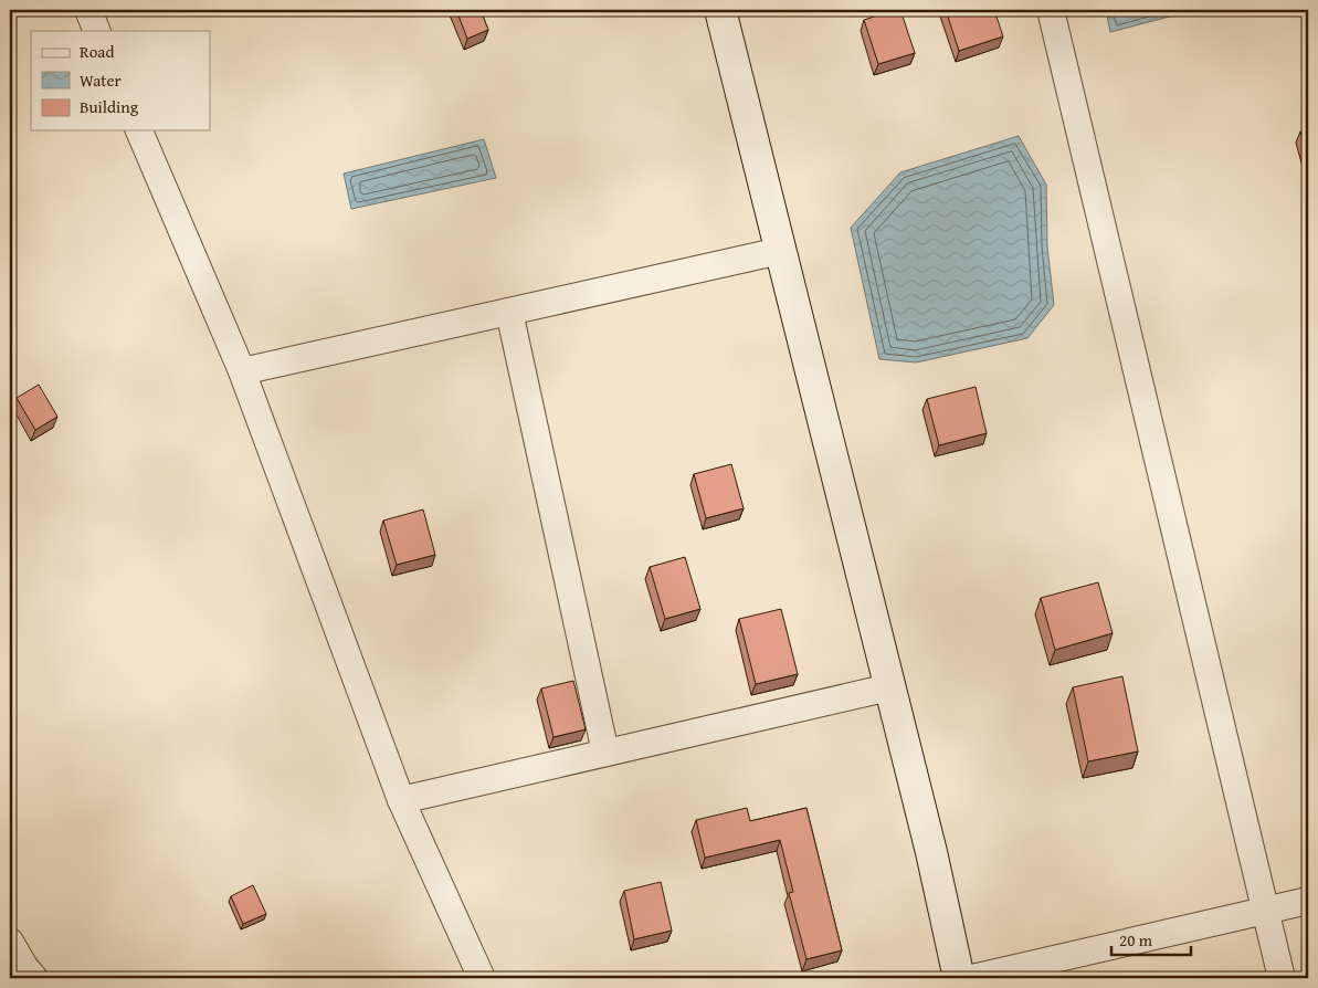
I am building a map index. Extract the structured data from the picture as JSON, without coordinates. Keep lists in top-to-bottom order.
{
  "legend": ["Road", "Water", "Building"],
  "scale_bar": "20 m"
}
